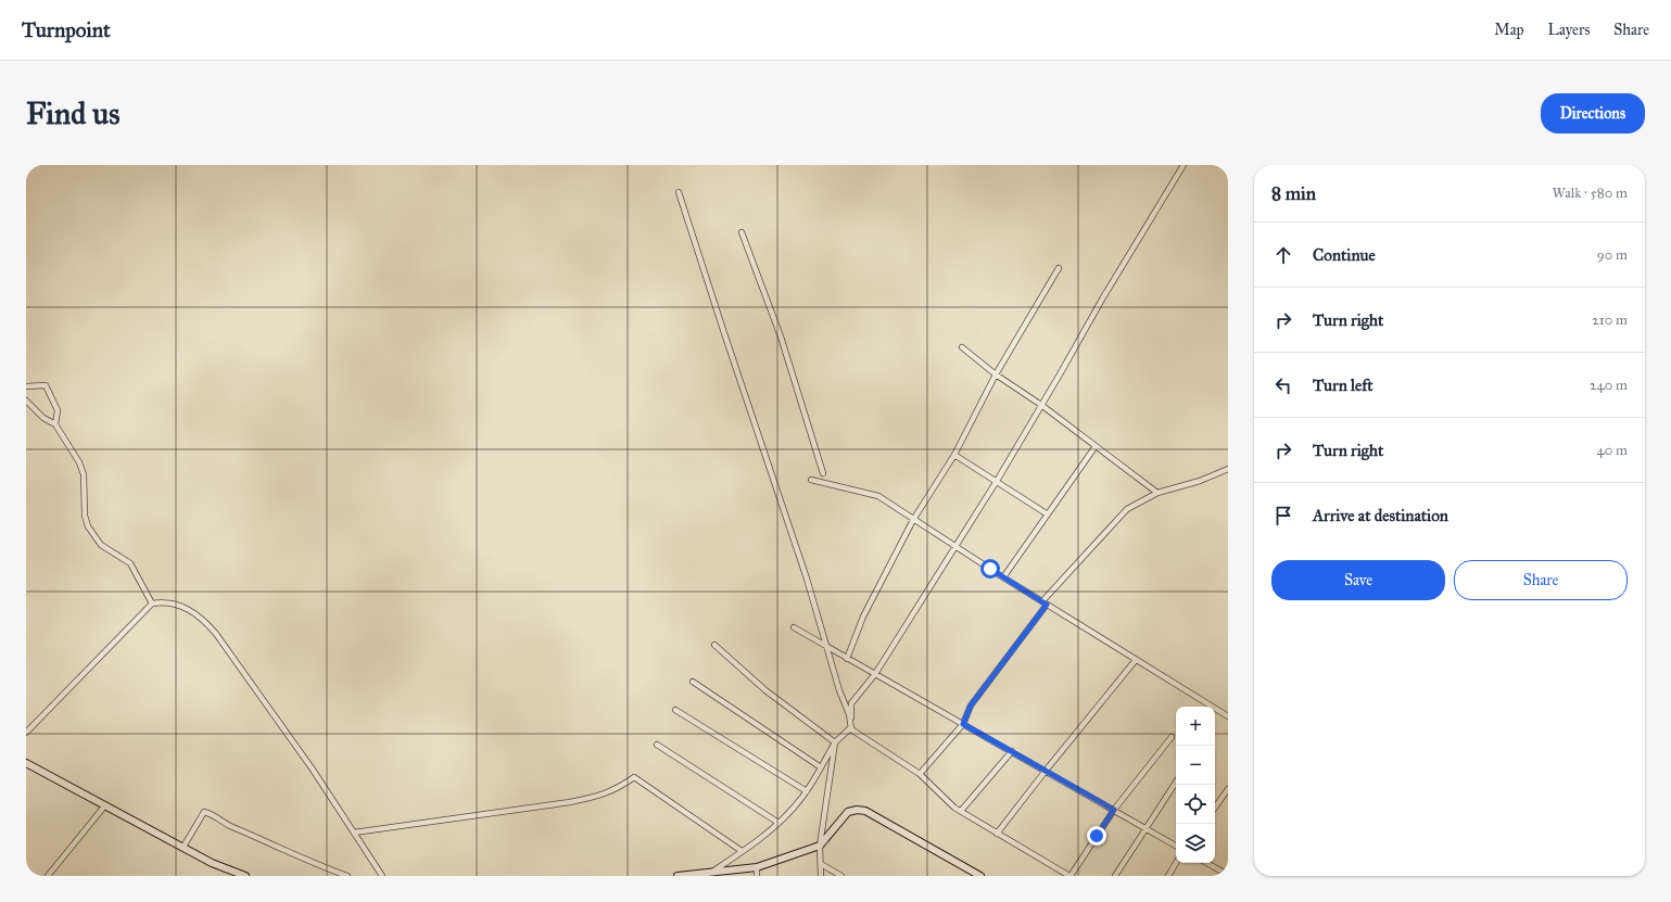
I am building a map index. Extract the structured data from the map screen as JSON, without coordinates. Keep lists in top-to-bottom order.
{
  "page": {
    "header": "Turnpoint",
    "nav": ["Map", "Layers", "Share"],
    "buttons": [
      "Directions",
      ["Save", "Share"]
    ],
    "title": "Find us",
    "heading": ["8 min", "Walk · 580 m"],
    "list": [
      ["Continue", "90 m"],
      ["Turn right", "210 m"],
      ["Turn left", "240 m"],
      ["Turn right", "40 m"],
      "Arrive at destination"
    ],
    "map_buttons": ["+", "−"]
  }
}
